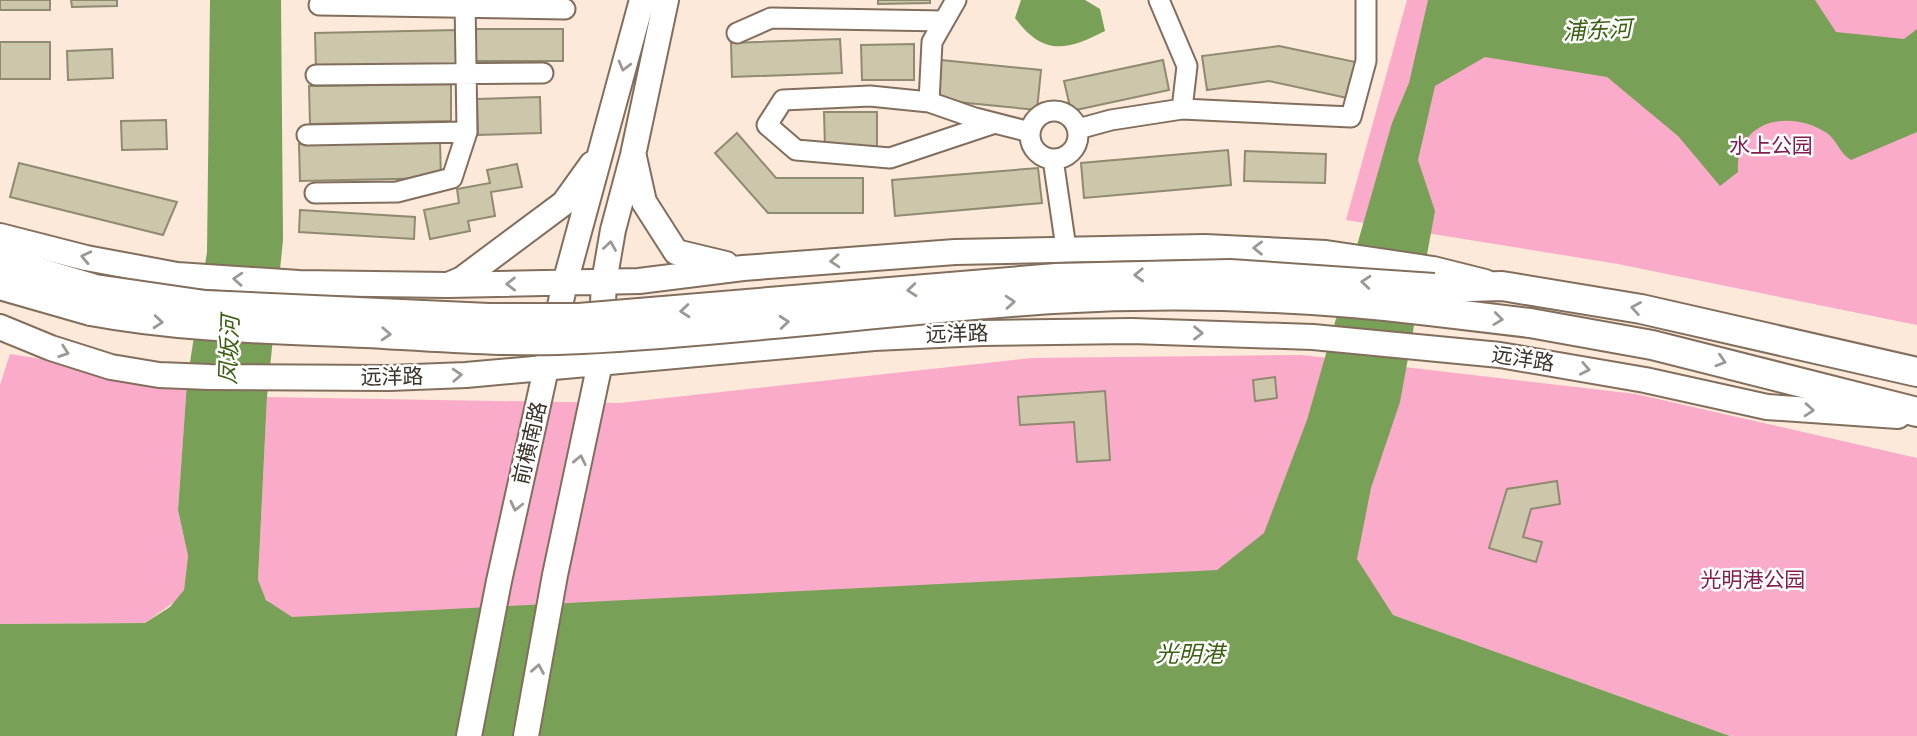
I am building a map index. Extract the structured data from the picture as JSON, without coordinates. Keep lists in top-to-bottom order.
{
  "streets": {
    "highway": ["远洋路"],
    "main road": ["前横南路"]
  },
  "crossings": [
    ["远洋路", "前横南路"]
  ],
  "water": ["浦东河", "凤坂河", "光明港"],
  "parks": ["水上公园", "光明港公园"]
}
